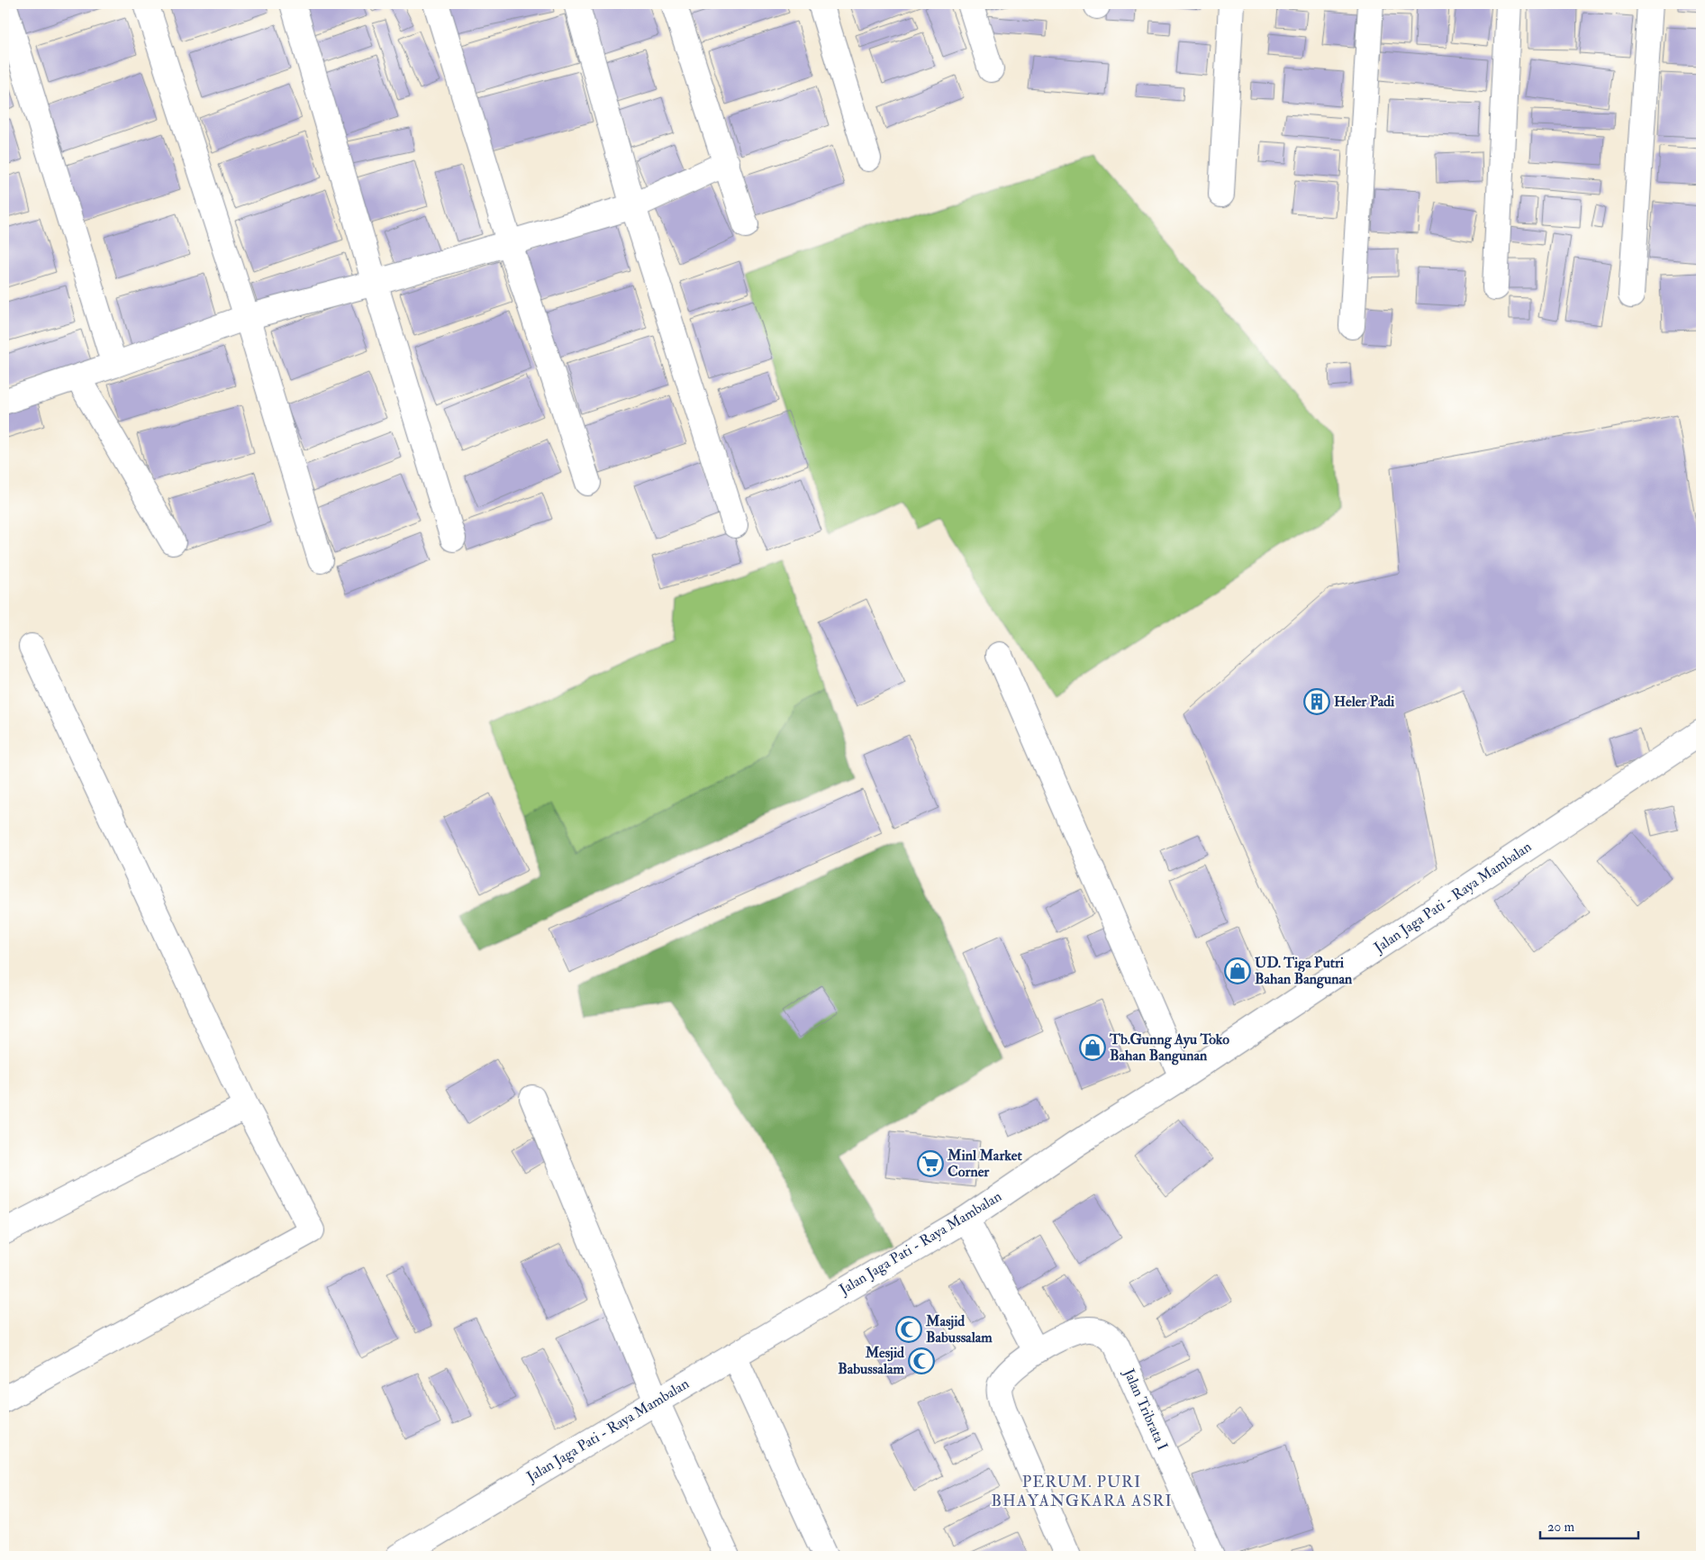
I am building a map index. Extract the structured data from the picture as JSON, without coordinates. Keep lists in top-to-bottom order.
{
  "streets": {
    "street": ["Jalan Jaga Pati - Raya Mambalan", "Jalan Tribrata I"]
  },
  "districts": ["PERUM. PURI BHAYANGKARA ASRI"],
  "places": {
    "building": ["Heler Padi"],
    "shop": ["UD. Tiga Putri Bahan Bangunan", "Tb.Gunng Ayu Toko Bahan Bangunan"],
    "supermarket": ["Minl Market Corner"],
    "mosque": ["Masjid Babussalam", "Mesjid Babussalam"]
  },
  "scale_bar": "20 m"
}
